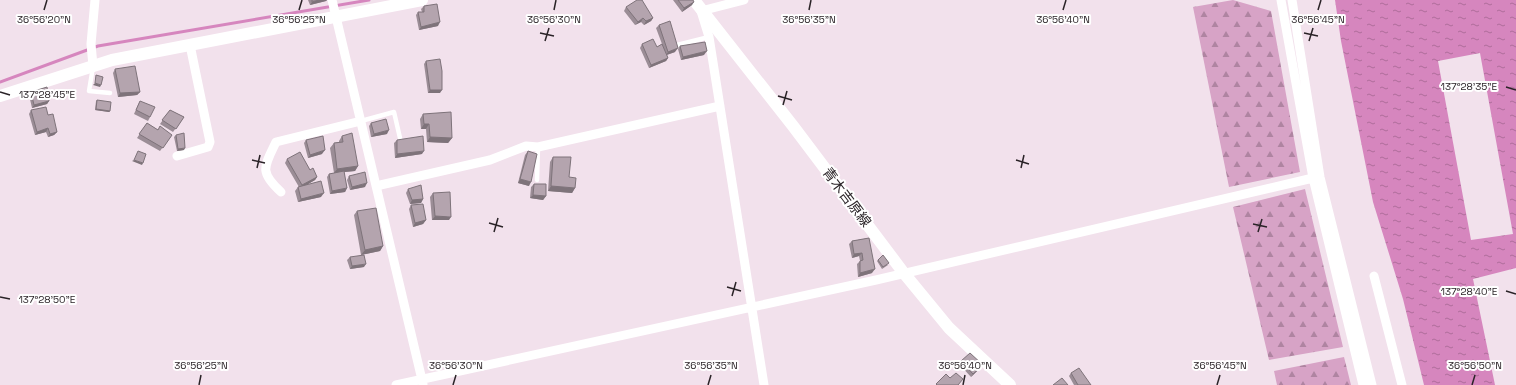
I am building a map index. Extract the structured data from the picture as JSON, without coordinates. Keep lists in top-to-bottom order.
{
  "streets": {
    "main road": ["青木吉原線"]
  },
  "coordinates": [
    "36°56'20\"N",
    "36°56'25\"N",
    "36°56'30\"N",
    "36°56'35\"N",
    "36°56'40\"N",
    "36°56'45\"N",
    "137°28'35\"E",
    "137°28'45\"E",
    "137°28'40\"E",
    "137°28'50\"E",
    "36°56'50\"N"
  ]
}
